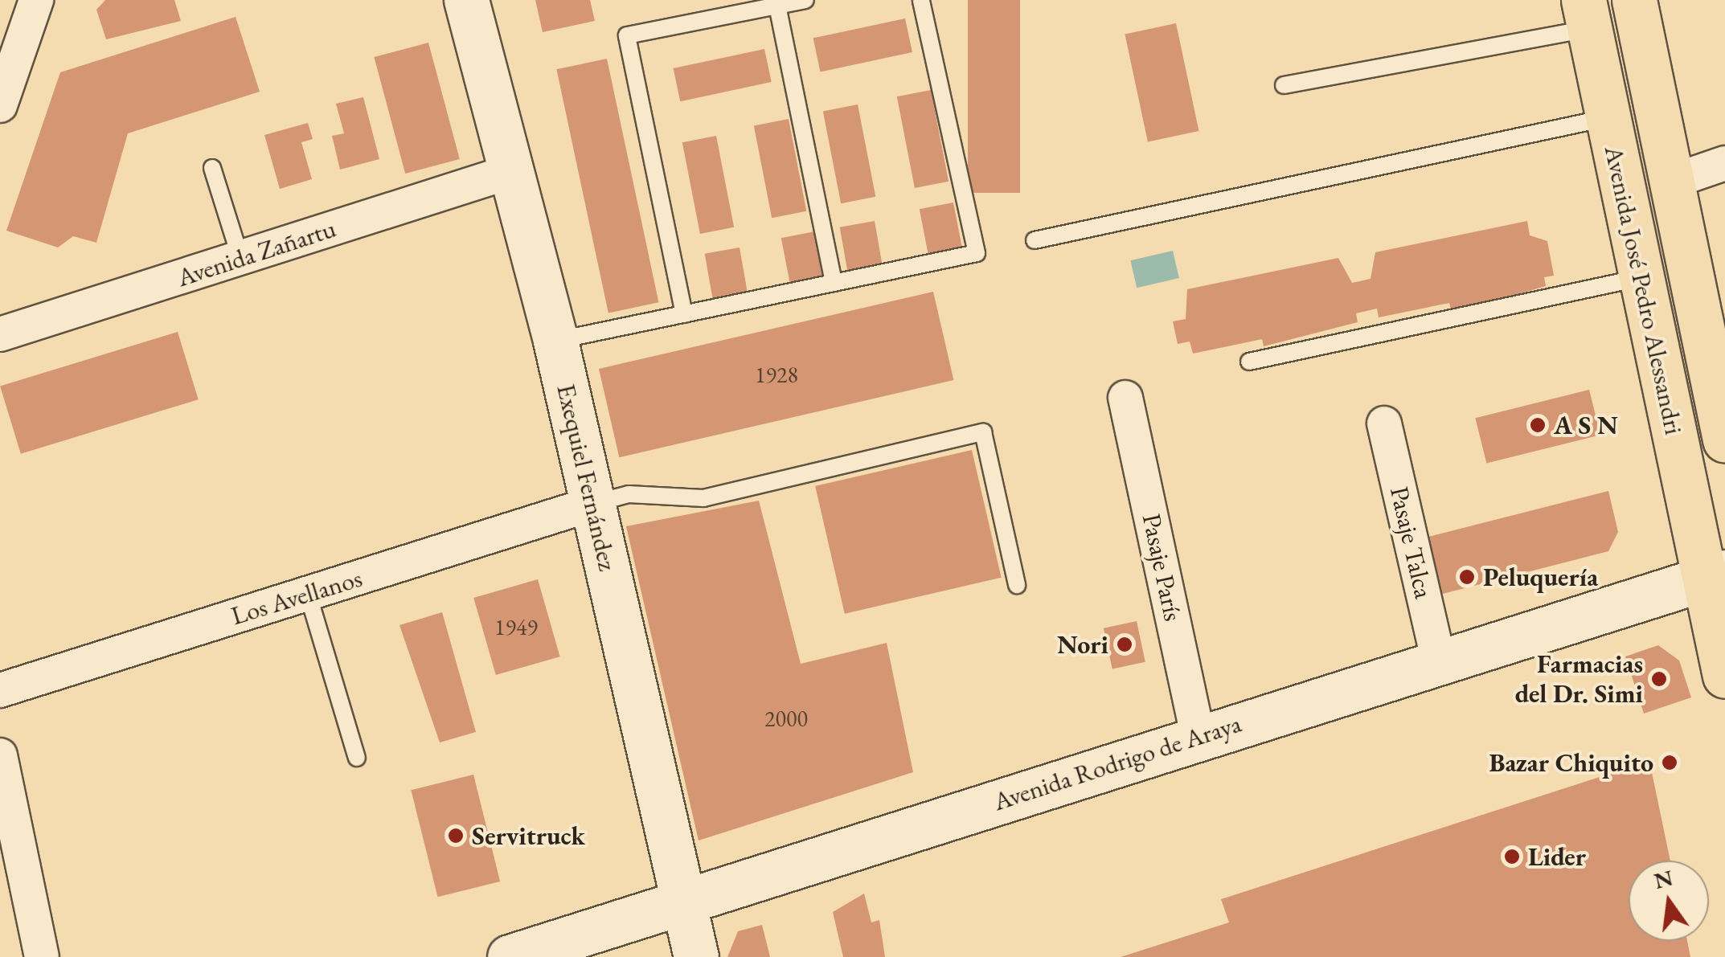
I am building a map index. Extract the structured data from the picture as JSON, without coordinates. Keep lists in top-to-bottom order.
{
  "streets": {
    "main road": ["Avenida José Pedro Alessandri", "Exequiel Fernández", "Avenida Rodrigo de Araya"],
    "street": [
      "Avenida Zañartu",
      "Pasaje Talca",
      "Pasaje París",
      "Los Avellanos"
    ]
  },
  "crossings": [
    ["Avenida Zañartu", "Exequiel Fernández"],
    ["Avenida José Pedro Alessandri", "Avenida Rodrigo de Araya"],
    ["Exequiel Fernández", "Los Avellanos"],
    ["Exequiel Fernández", "Avenida Rodrigo de Araya"],
    ["Pasaje Talca", "Avenida Rodrigo de Araya"],
    ["Pasaje París", "Avenida Rodrigo de Araya"]
  ],
  "places": [
    "A S N",
    "Peluquería",
    "Nori",
    "Farmacias del Dr. Simi",
    "Bazar Chiquito",
    "Servitruck",
    "Lider"
  ],
  "house_numbers": ["1928", "1949", "2000"],
  "north": "top"
}
